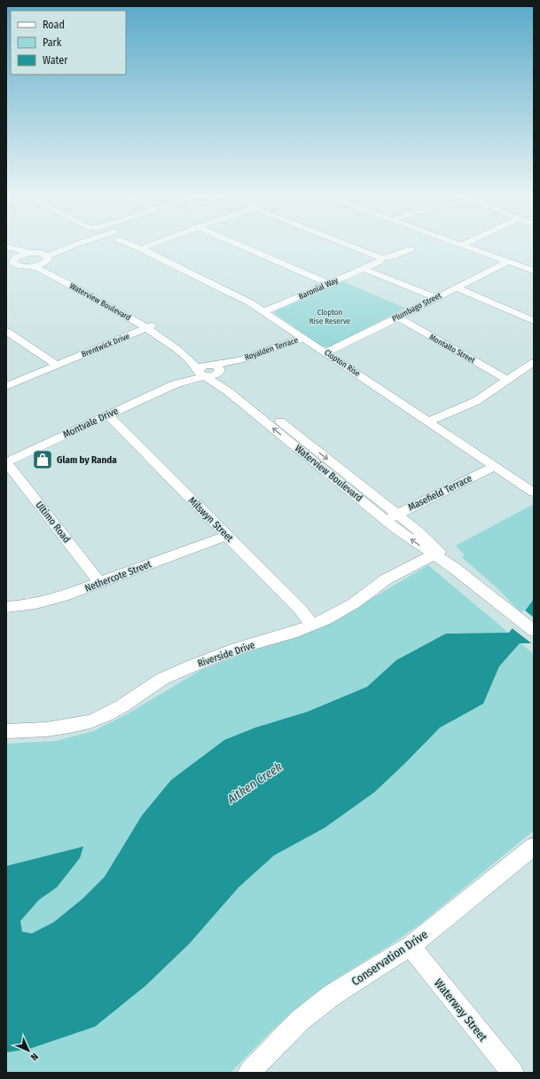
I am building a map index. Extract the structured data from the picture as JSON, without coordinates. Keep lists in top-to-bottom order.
{
  "streets": {
    "street": [
      "Baronial Way",
      "Waterview Boulevard",
      "Plumbago Street",
      "Brentwick Drive",
      "Royalden Terrace",
      "Montalto Street",
      "Clopton Rise",
      "Montvale Drive",
      "Masefield Terrace",
      "Milswyn Street",
      "Ultimo Road",
      "Nethercote Street",
      "Riverside Drive",
      "Conservation Drive",
      "Waterway Street"
    ]
  },
  "crossings": [
    ["Baronial Way", "Clopton Rise"],
    ["Waterview Boulevard", "Brentwick Drive"],
    ["Waterview Boulevard", "Royalden Terrace"],
    ["Waterview Boulevard", "Montvale Drive"],
    ["Waterview Boulevard", "Masefield Terrace"],
    ["Waterview Boulevard", "Riverside Drive"],
    ["Plumbago Street", "Montalto Street"],
    ["Plumbago Street", "Clopton Rise"],
    ["Royalden Terrace", "Clopton Rise"],
    ["Royalden Terrace", "Montvale Drive"],
    ["Clopton Rise", "Masefield Terrace"],
    ["Montvale Drive", "Milswyn Street"],
    ["Montvale Drive", "Ultimo Road"],
    ["Milswyn Street", "Nethercote Street"],
    ["Milswyn Street", "Riverside Drive"],
    ["Ultimo Road", "Nethercote Street"],
    ["Conservation Drive", "Waterway Street"]
  ],
  "water": ["Aitken Creek"],
  "parks": ["Clopton Rise Reserve"],
  "places": {
    "shop": ["Glam by Randa"]
  },
  "legend": ["Road", "Park", "Water"],
  "north": "bottom right"
}
